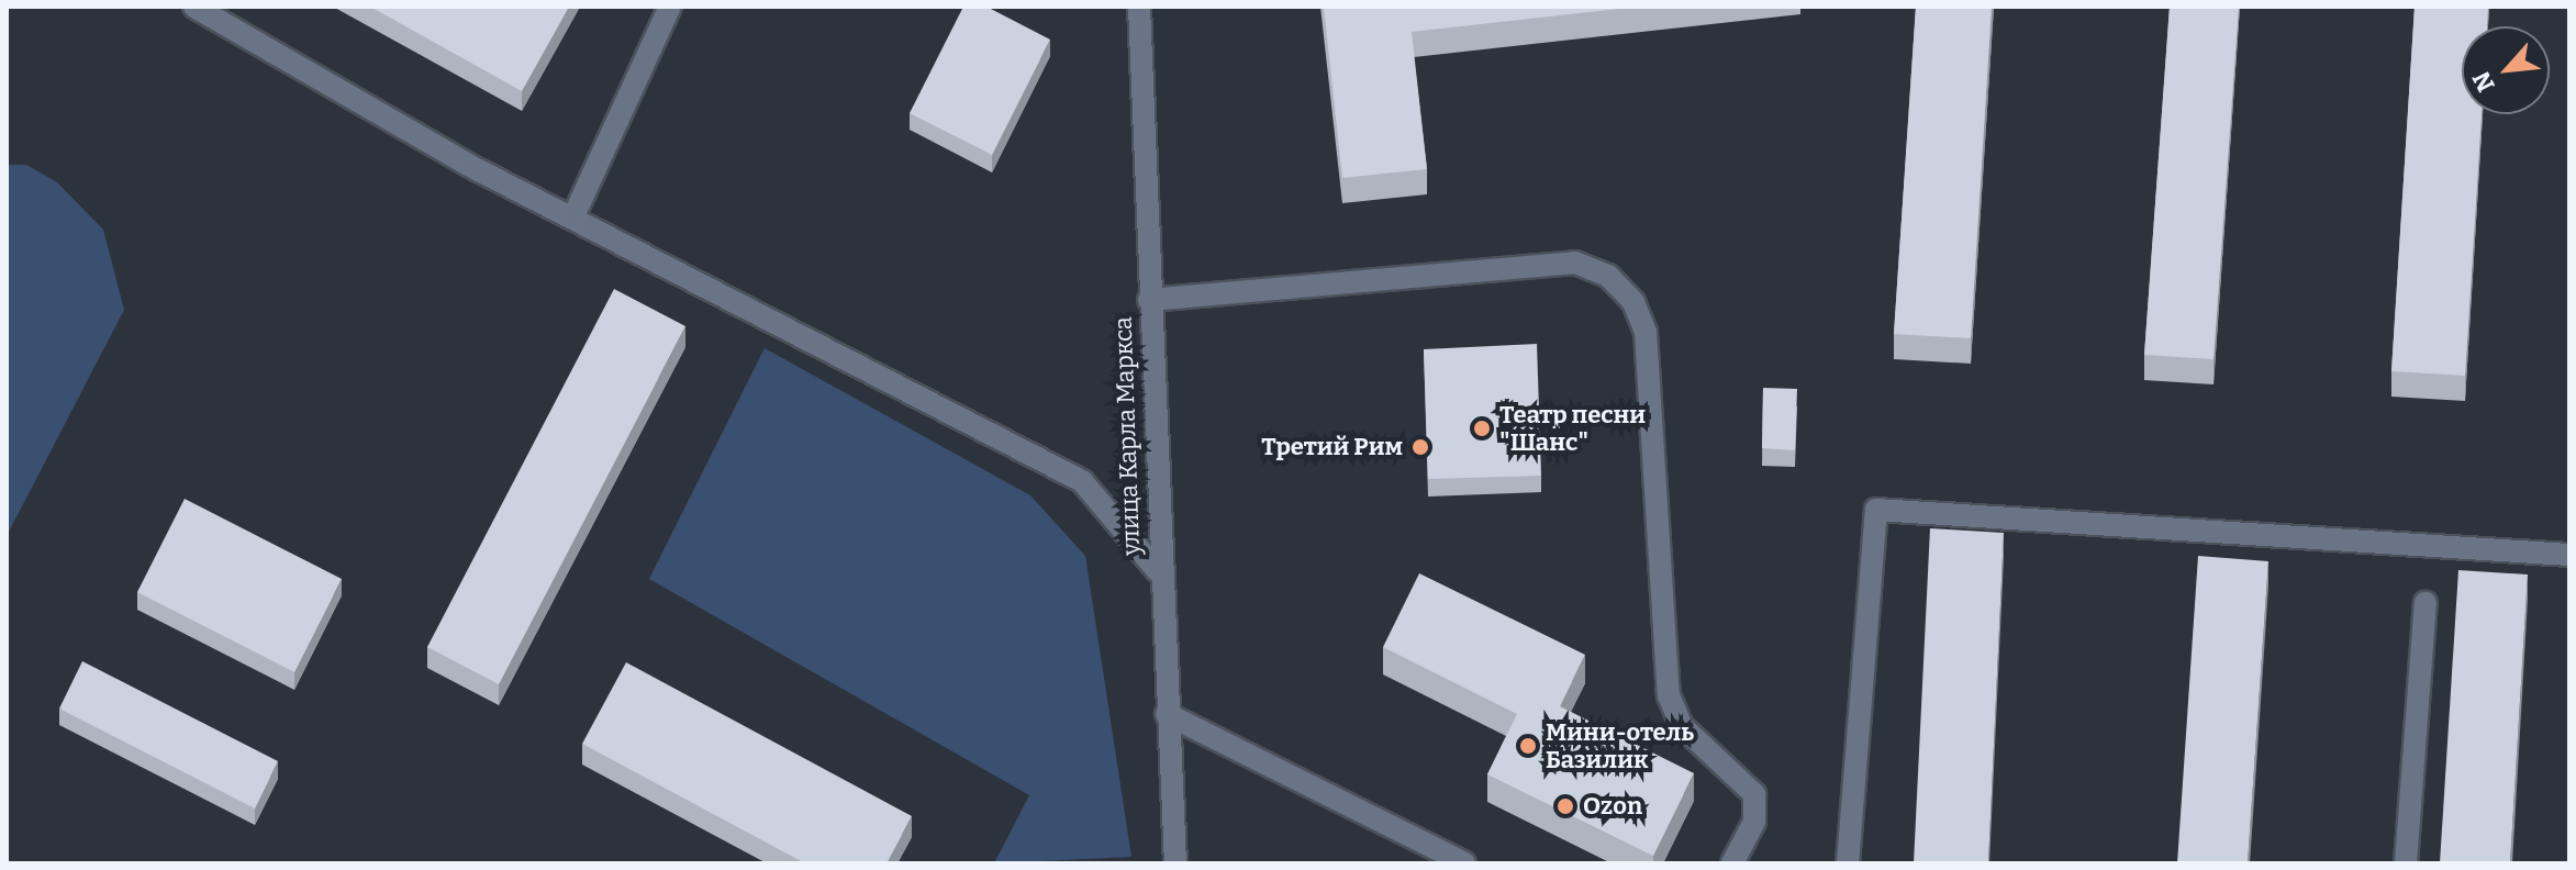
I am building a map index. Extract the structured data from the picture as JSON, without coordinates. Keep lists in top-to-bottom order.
{
  "streets": {
    "street": ["улица Карла Маркса"]
  },
  "places": [
    "Театр песни \"Шанс\"",
    "Третий Рим",
    "Мини-отель Базилик",
    "Ozon"
  ],
  "north": "bottom left"
}
